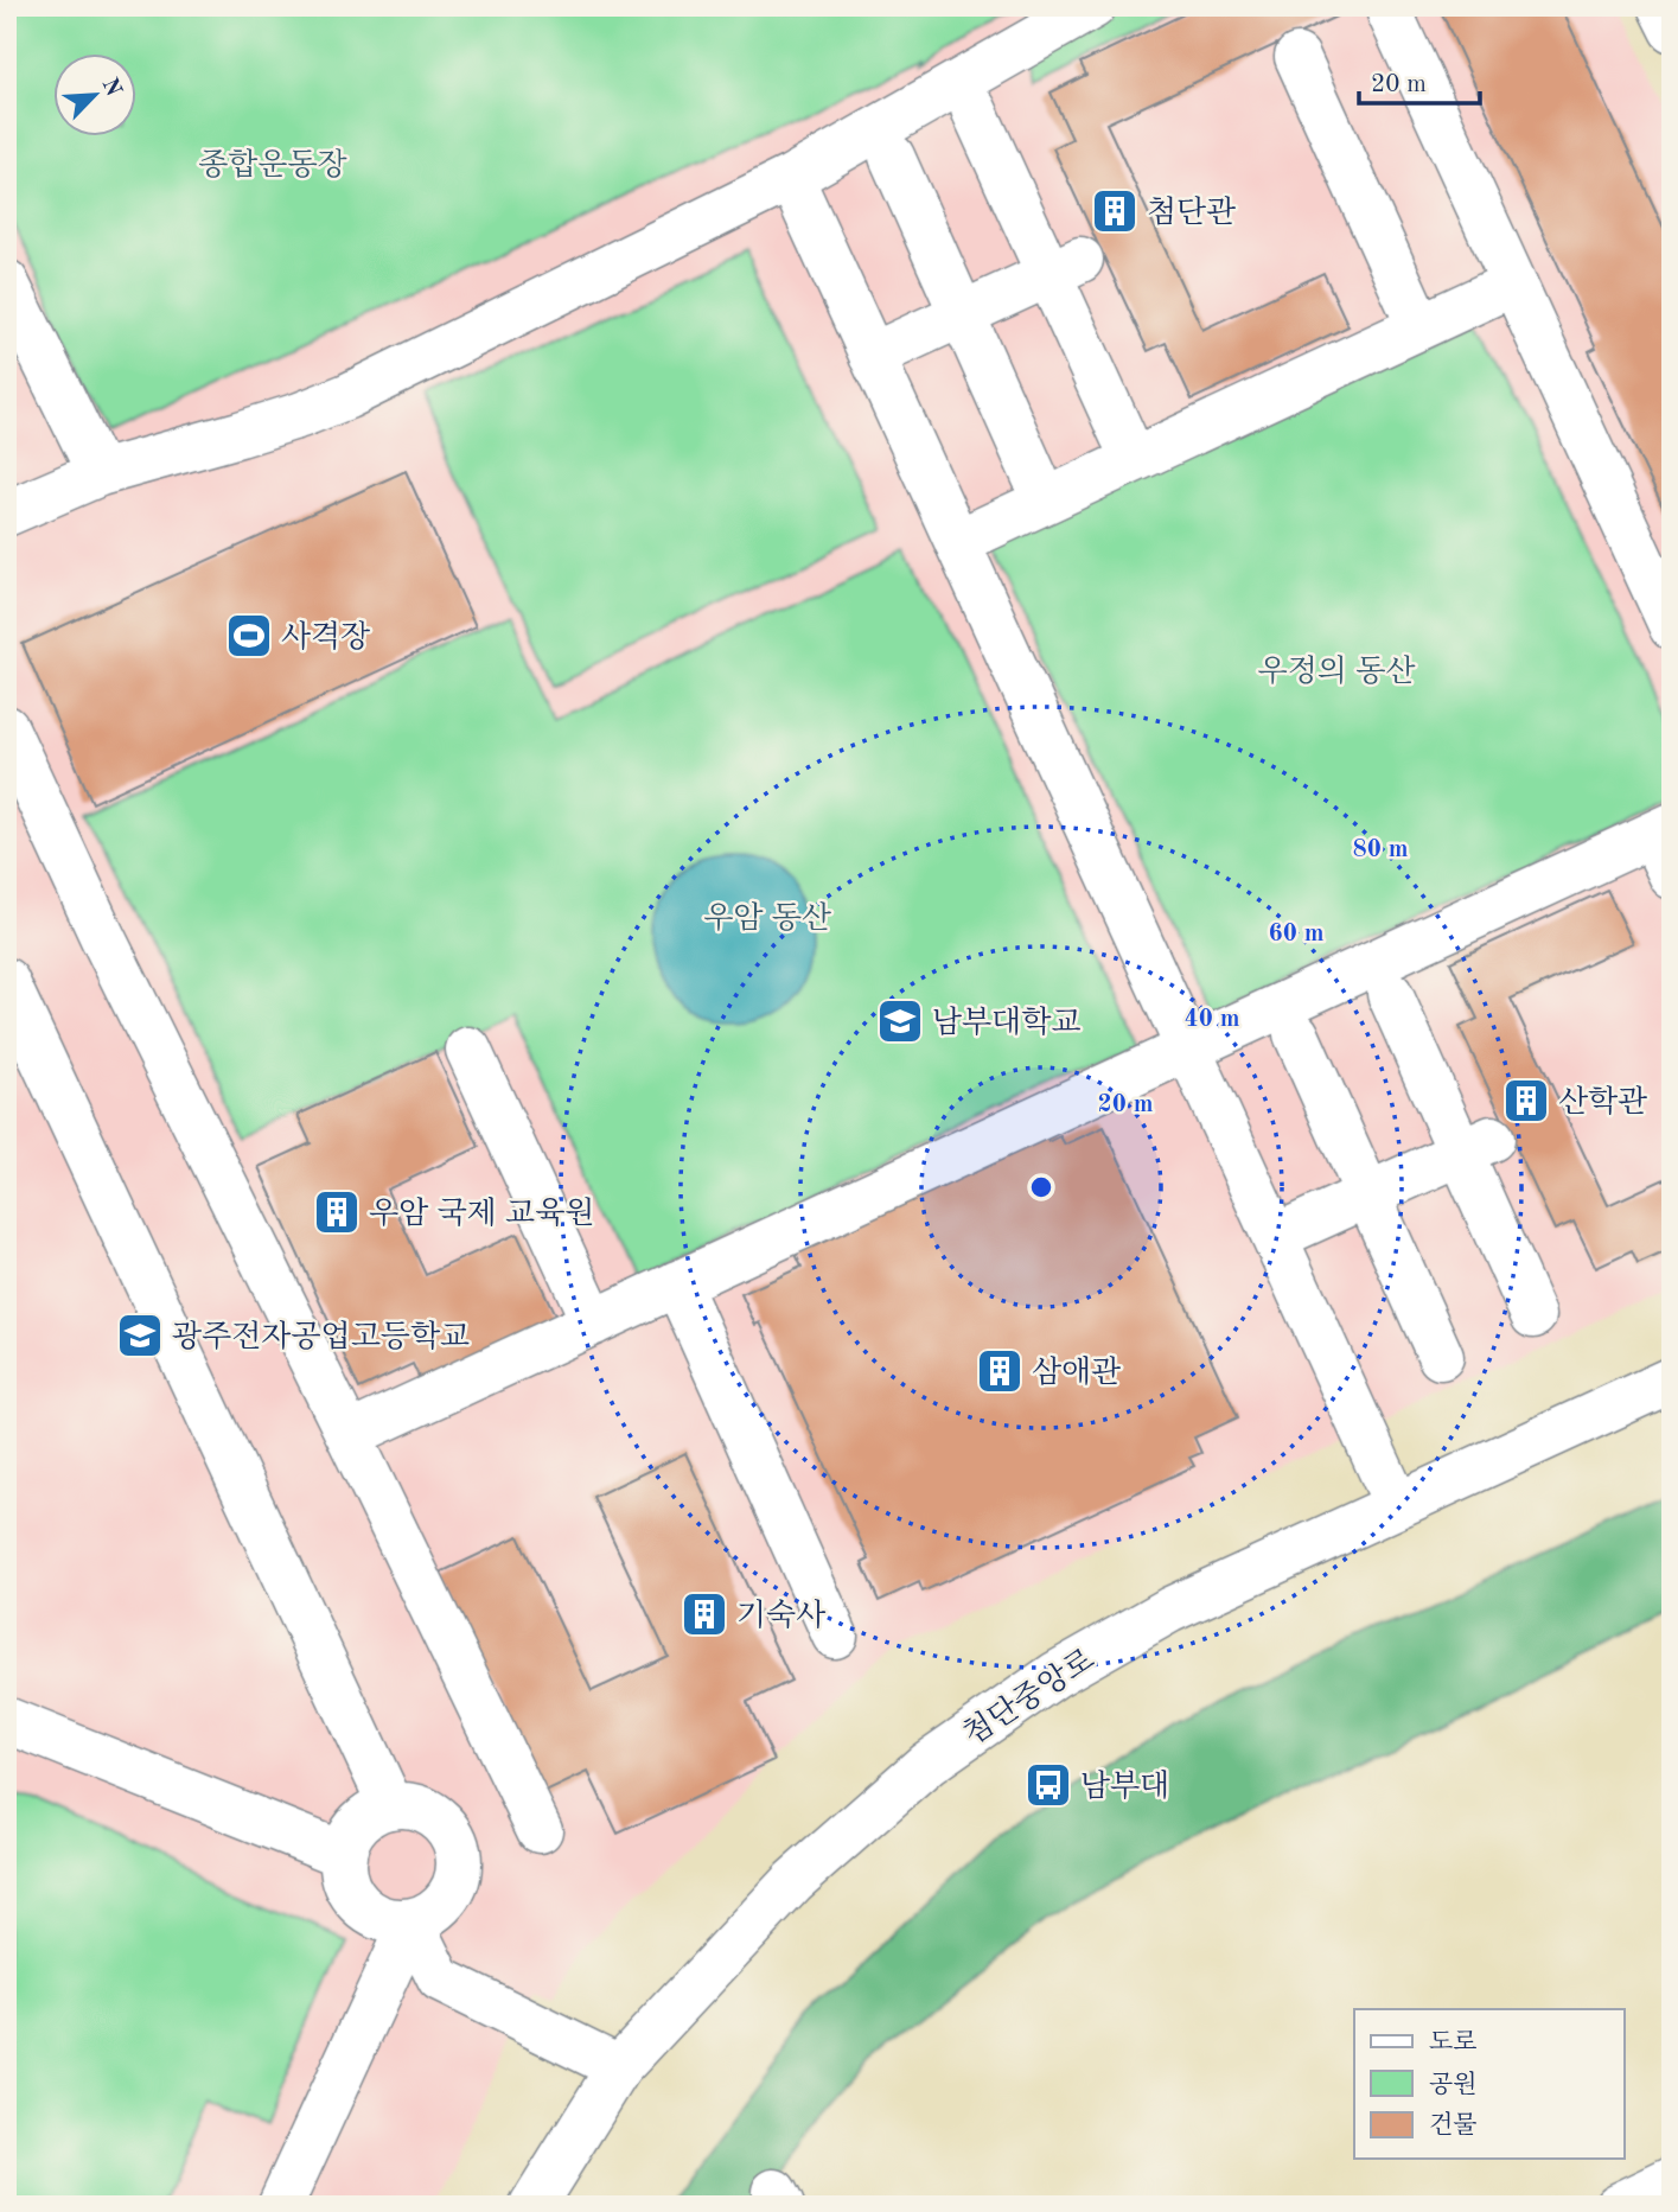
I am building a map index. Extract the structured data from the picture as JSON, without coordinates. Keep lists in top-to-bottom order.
{
  "streets": {
    "street": ["첨단중앙로"]
  },
  "parks": ["종합운동장", "우정의 동산", "우암 동산"],
  "places": {
    "building": [
      "첨단관",
      "산학관",
      "우암 국제 교육원",
      "삼애관",
      "기숙사"
    ],
    "sports": ["사격장"],
    "school or university": ["남부대학교", "광주전자공업고등학교"],
    "bus stop": ["남부대"]
  },
  "legend": ["도로", "공원", "건물"],
  "scale_bar": "20 m",
  "north": "top right",
  "rings": [
    "80 m",
    "60 m",
    "40 m",
    "20 m"
  ]
}
